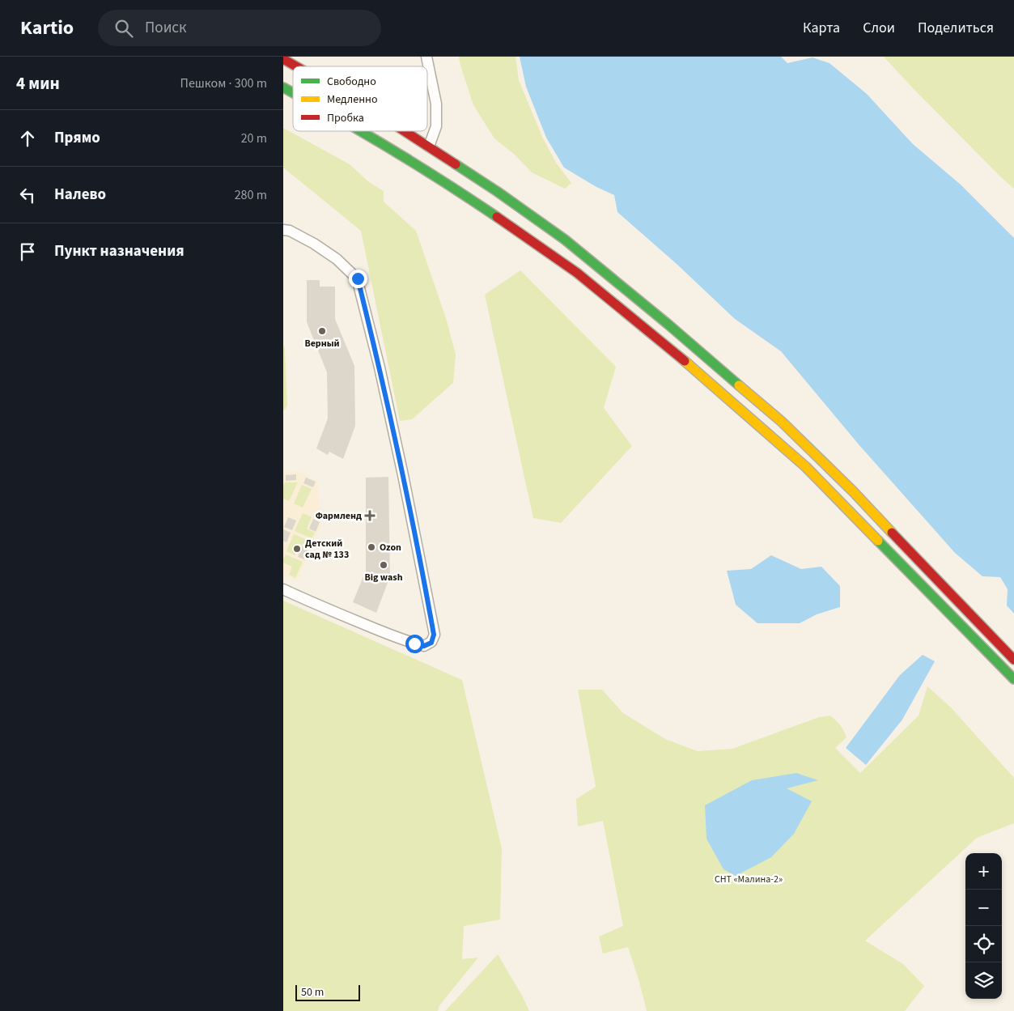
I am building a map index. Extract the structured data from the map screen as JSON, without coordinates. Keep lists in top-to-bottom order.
{
  "parks": ["СНТ «Малина-2»"],
  "places": {
    "other": [
      "Верный",
      "Ozon",
      "Детский сад № 133",
      "Big wash"
    ],
    "health": ["Фармленд"]
  },
  "legend": ["Свободно", "Медленно", "Пробка"],
  "scale_bar": "50 m",
  "page": {
    "header": "Kartio",
    "search": "Поиск",
    "nav": ["Карта", "Слои", "Поделиться"],
    "heading": ["4 мин", "Пешком · 300 m"],
    "list": [
      ["Прямо", "20 m"],
      ["Налево", "280 m"],
      "Пункт назначения"
    ],
    "map_buttons": ["+", "−"],
    "scale": "50 m"
  }
}
